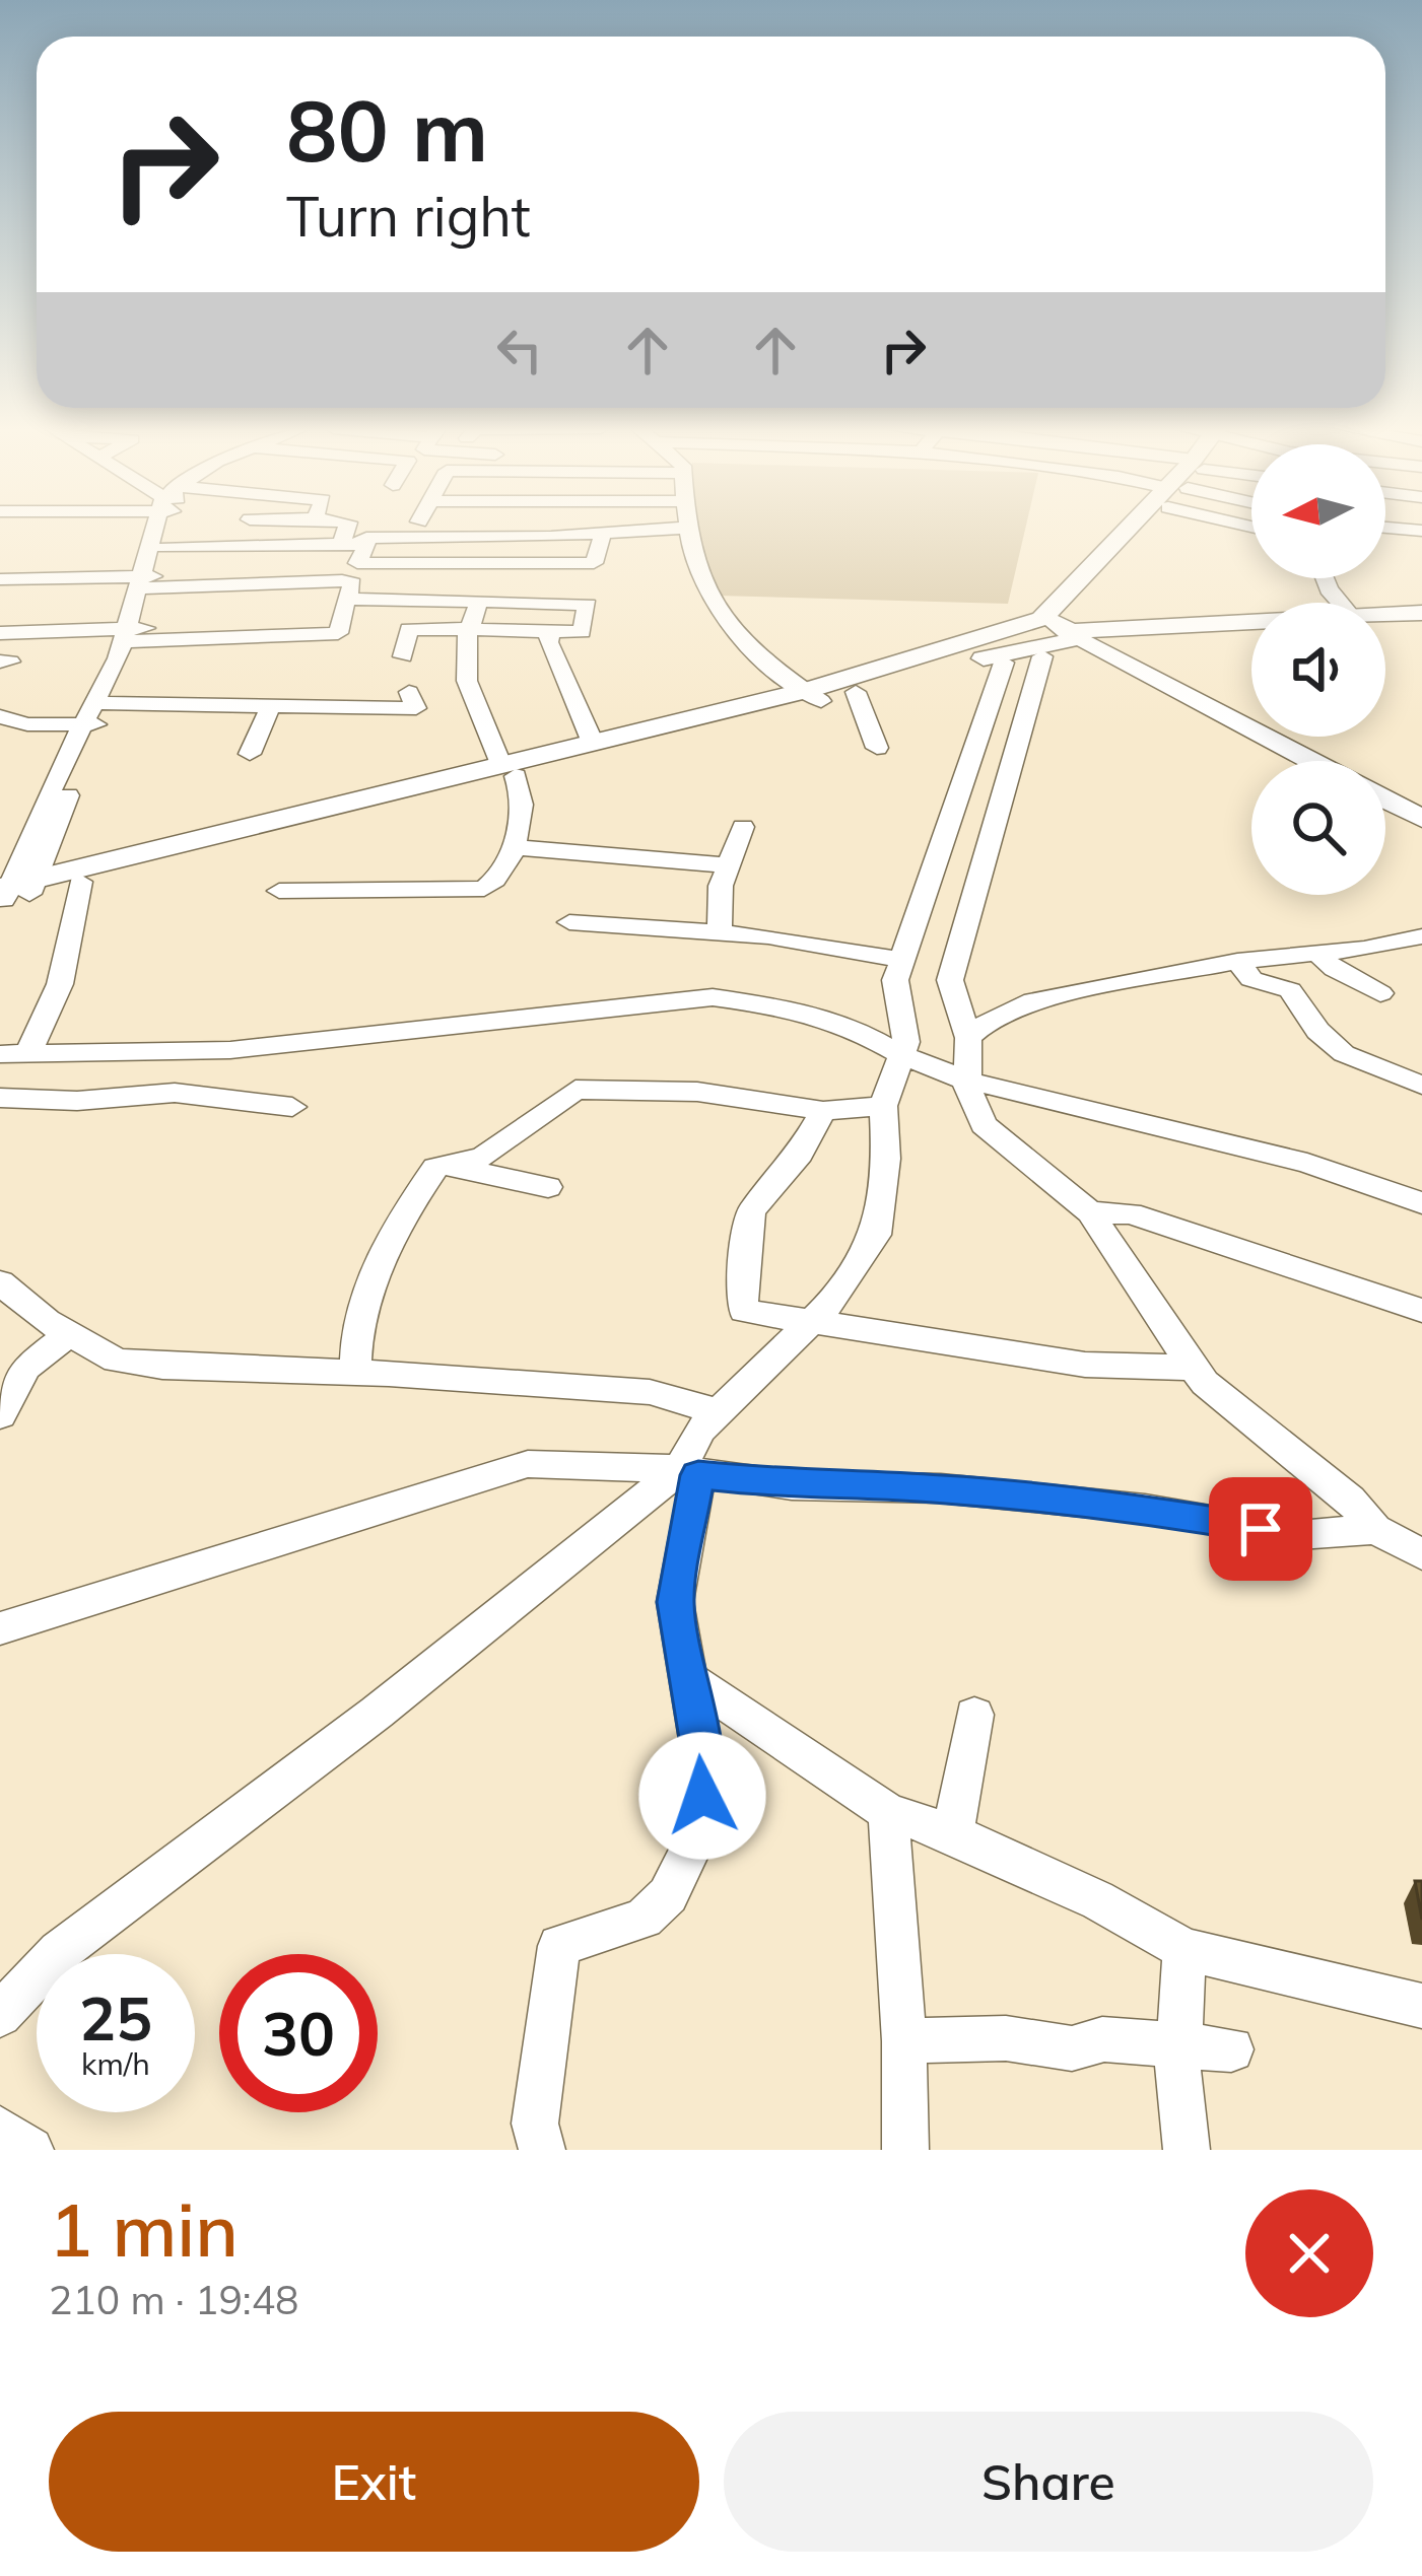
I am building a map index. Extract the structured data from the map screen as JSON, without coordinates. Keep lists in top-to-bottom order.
{
  "north": "left",
  "page": {
    "turn": ["80 m", "Turn right"],
    "speed": "25 km/h",
    "limit": "30",
    "heading": ["1 min", "210 m · 19:48"],
    "buttons": ["Exit", "Share"]
  }
}
